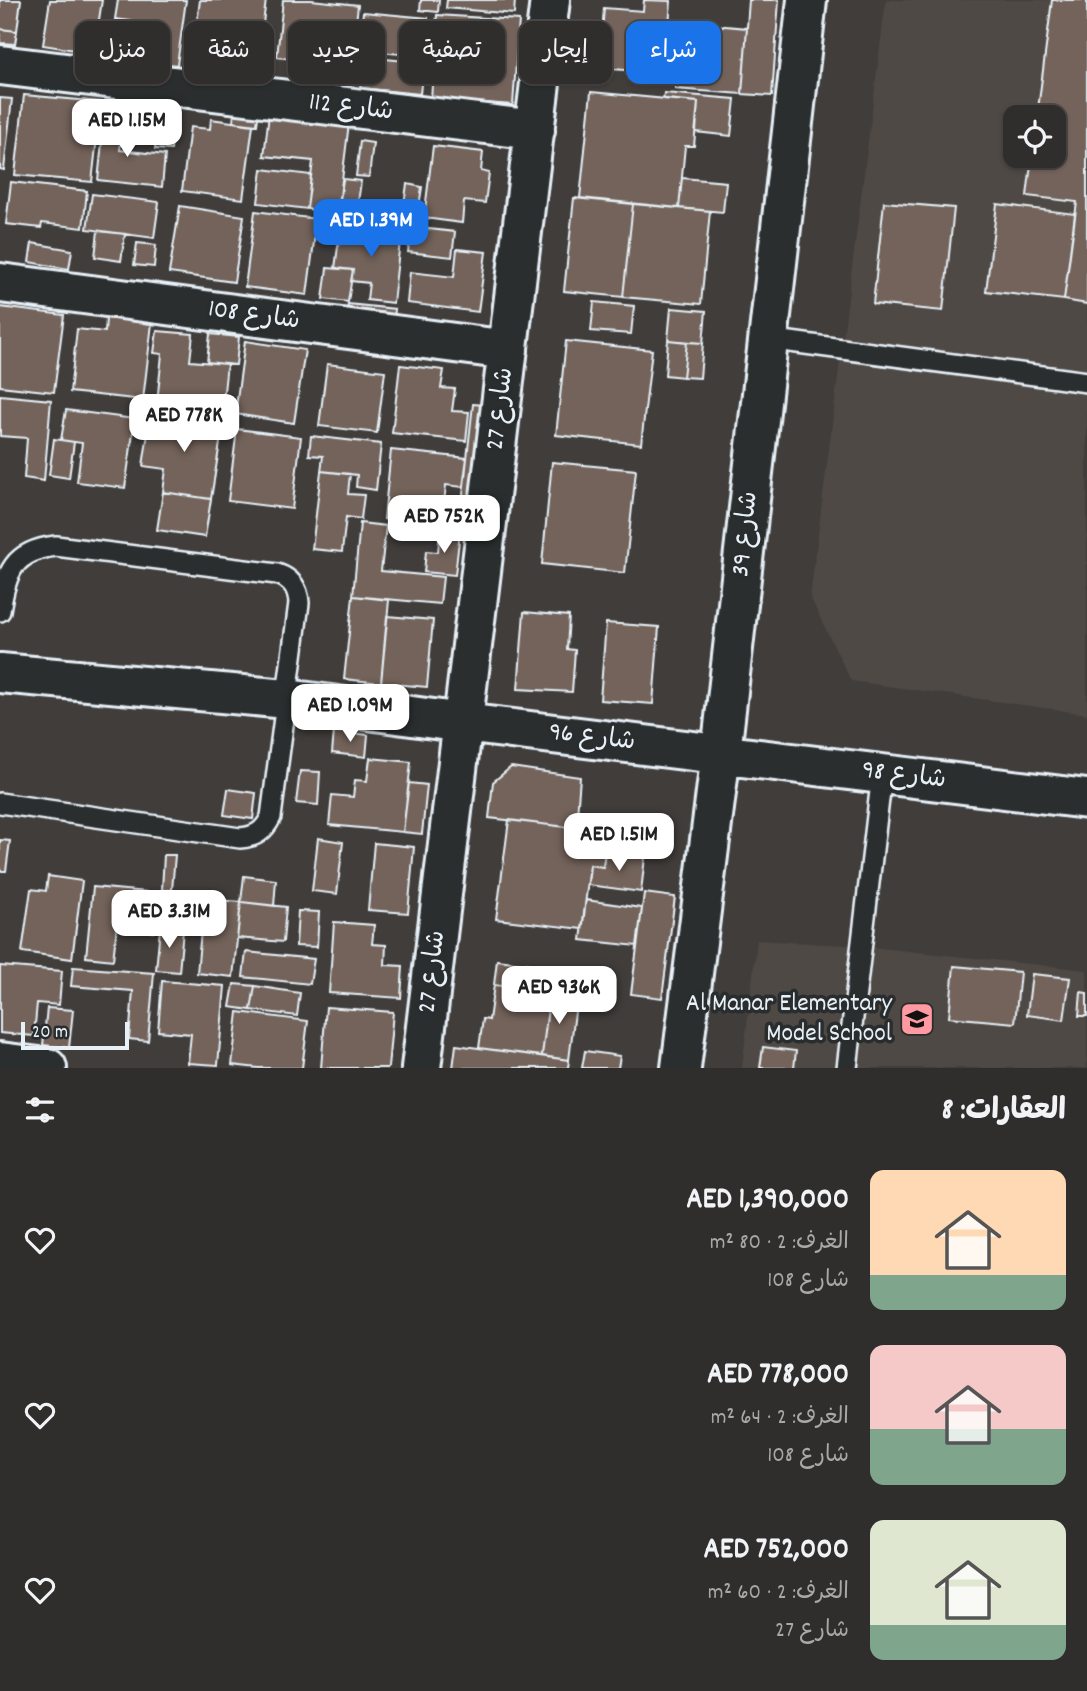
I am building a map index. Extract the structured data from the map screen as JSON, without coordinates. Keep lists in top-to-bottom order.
{
  "streets": {
    "street": [
      "شارع 112",
      "شارع 108",
      "شارع 27",
      "شارع 39",
      "شارع 96",
      "شارع 98"
    ]
  },
  "crossings": [
    ["شارع 112", "شارع 27"],
    ["شارع 108", "شارع 27"],
    ["شارع 27", "شارع 96"],
    ["شارع 39", "شارع 96"],
    ["شارع 39", "شارع 98"],
    ["شارع 96", "شارع 98"]
  ],
  "places": {
    "school or university": ["Al Manar Elementary Model School"]
  },
  "scale_bar": "20 m",
  "page": {
    "chip": [
      "شراء",
      "إيجار",
      "تصفية",
      "جديد",
      "شقة",
      "منزل"
    ],
    "price": [
      "AED 1.15M",
      "AED 1.39M",
      "AED 778K",
      "AED 752K",
      "AED 1.09M",
      "AED 1.51M",
      "AED 3.31M",
      "AED 936K"
    ],
    "scale": "20 m",
    "heading": "العقارات: 8",
    "list": [
      {
        "name": "AED 1,390,000",
        "note": "الغرف: 2 · 80 m² · شارع 108"
      },
      {
        "name": "AED 778,000",
        "note": "الغرف: 2 · 64 m² · شارع 108"
      },
      {
        "name": "AED 752,000",
        "note": "الغرف: 2 · 60 m² · شارع 27"
      }
    ]
  }
}
